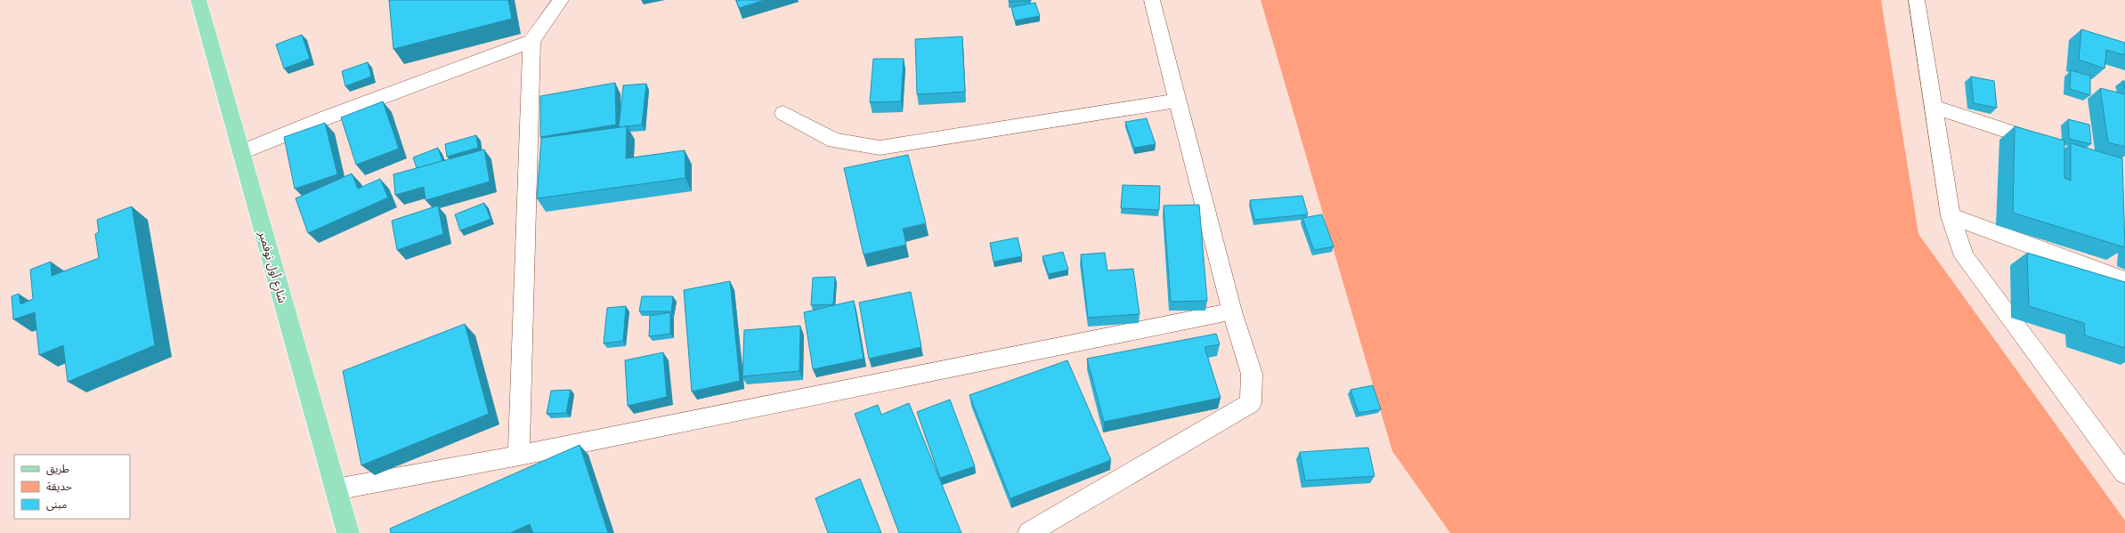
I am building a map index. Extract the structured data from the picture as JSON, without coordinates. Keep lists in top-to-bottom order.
{
  "streets": {
    "main road": ["شارع أول نوفمبر"]
  },
  "legend": ["طريق", "حديقة", "مبنى"]
}
